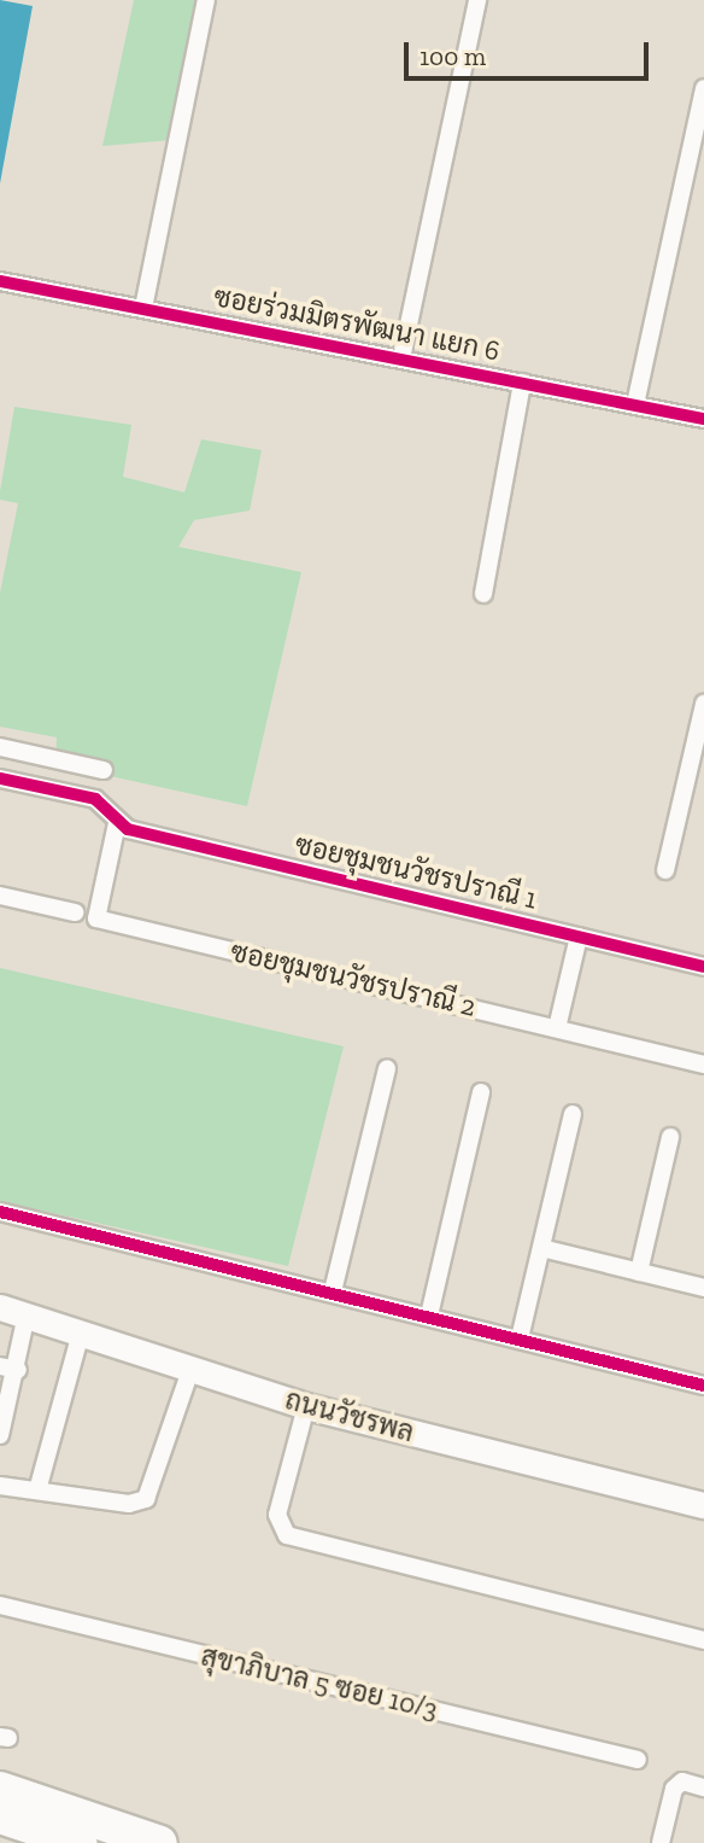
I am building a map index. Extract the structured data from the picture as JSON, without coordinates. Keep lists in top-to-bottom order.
{
  "streets": {
    "main road": ["ถนนวัชรพล"],
    "street": [
      "ซอยร่วมมิตรพัฒนา แยก 6",
      "ซอยชุมชนวัชรปราณี 1",
      "ซอยชุมชนวัชรปราณี 2",
      "สุขาภิบาล 5 ซอย 10/3"
    ]
  },
  "crossings": [
    ["ซอยชุมชนวัชรปราณี 1", "ซอยชุมชนวัชรปราณี 2"]
  ],
  "scale_bar": "100 m"
}
